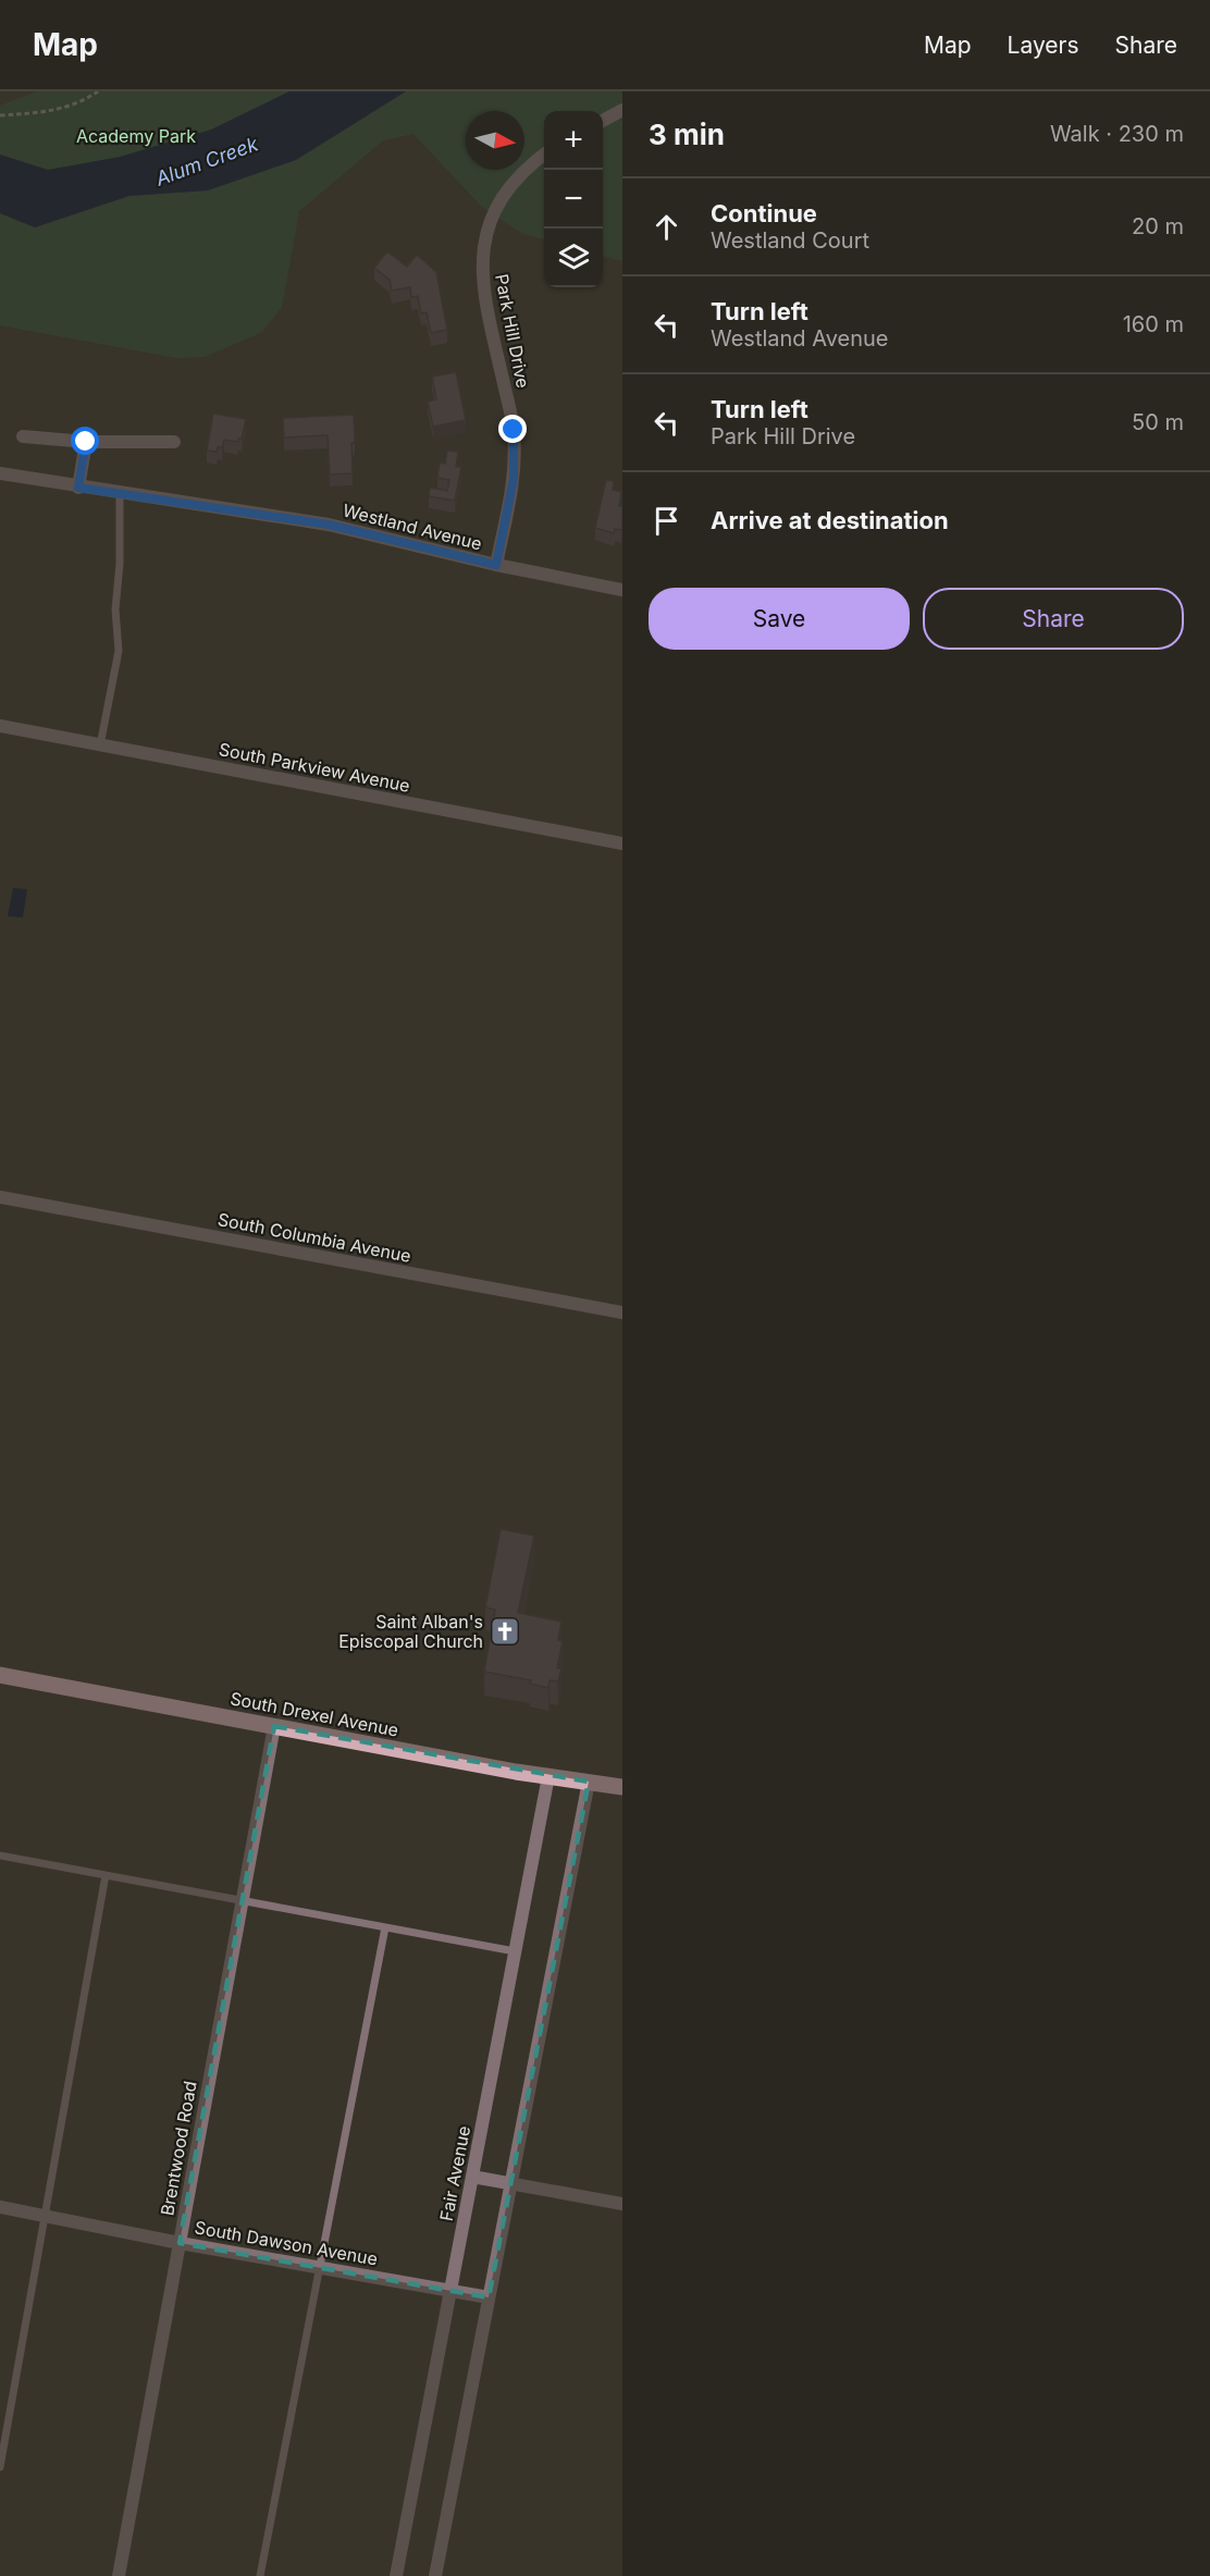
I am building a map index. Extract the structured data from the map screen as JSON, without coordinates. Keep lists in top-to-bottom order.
{
  "streets": {
    "main road": ["South Drexel Avenue"],
    "street": [
      "Park Hill Drive",
      "Westland Avenue",
      "South Parkview Avenue",
      "South Columbia Avenue",
      "Brentwood Road",
      "Fair Avenue",
      "South Dawson Avenue"
    ]
  },
  "crossings": [
    ["Park Hill Drive", "Westland Avenue"],
    ["South Drexel Avenue", "Brentwood Road"],
    ["South Drexel Avenue", "Fair Avenue"],
    ["Brentwood Road", "South Dawson Avenue"],
    ["Fair Avenue", "South Dawson Avenue"]
  ],
  "water": ["Alum Creek"],
  "parks": ["Academy Park"],
  "places": {
    "church": ["Saint Alban's Episcopal Church"]
  },
  "north": "right",
  "page": {
    "header": "Map",
    "nav": ["Map", "Layers", "Share"],
    "heading": ["3 min", "Walk · 230 m"],
    "map_buttons": ["+", "−"],
    "list": [
      ["Continue", "Westland Court", "20 m"],
      ["Turn left", "Westland Avenue", "160 m"],
      ["Turn left", "Park Hill Drive", "50 m"],
      "Arrive at destination"
    ],
    "buttons": ["Save", "Share"]
  }
}
